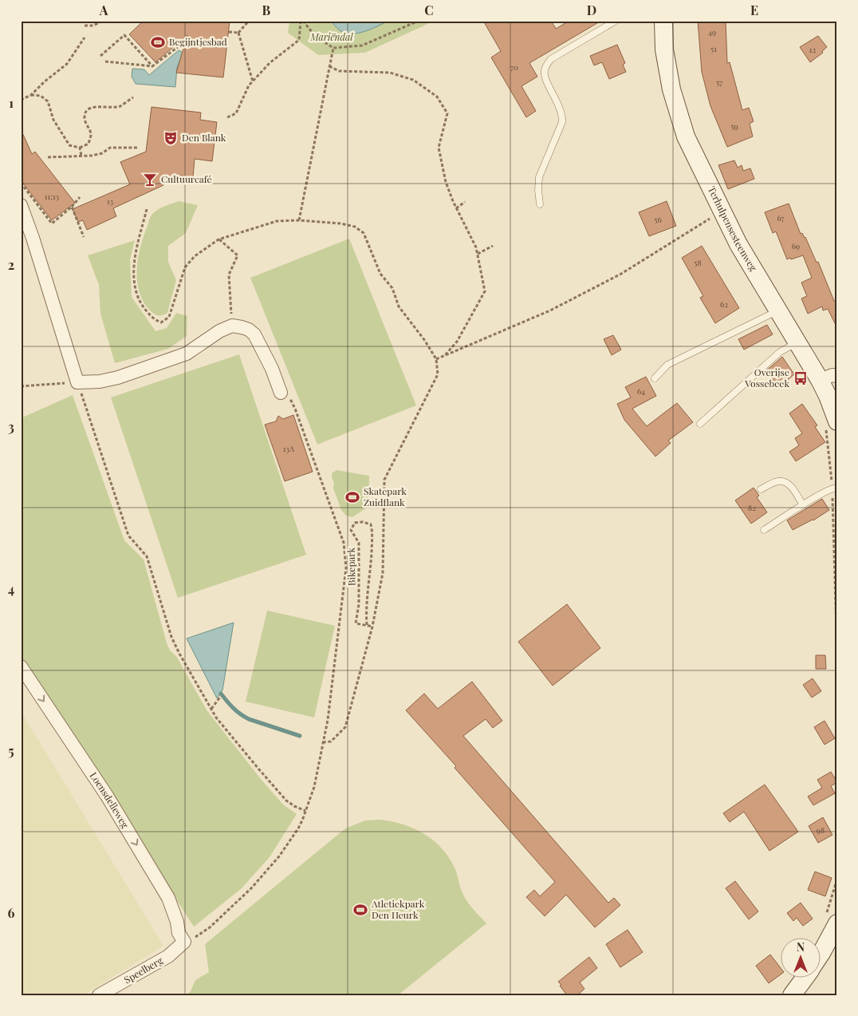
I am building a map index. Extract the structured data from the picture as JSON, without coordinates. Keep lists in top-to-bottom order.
{
  "streets": {
    "main road": ["Terhulpensesteenweg"],
    "street": ["Loensdelleweg", "Speelberg"],
    "path": ["Bikepark"]
  },
  "crossings": [
    ["Loensdelleweg", "Speelberg"]
  ],
  "one_way": ["Loensdelleweg"],
  "parks": ["Mariëndal"],
  "places": {
    "sports": ["Begijntjesbad", "Skatepark Zuidflank", "Atletiekpark Den Heurk"],
    "theatre": ["Den Blank"],
    "bar": ["Cultuurcafé"],
    "bus stop": ["Overijse Vossebeek"]
  },
  "house_numbers": [
    "49",
    "51",
    "12",
    "70",
    "57",
    "59",
    "11;13",
    "13",
    "67",
    "56",
    "69",
    "58",
    "62",
    "64",
    "13A",
    "82",
    "98"
  ],
  "north": "top",
  "grid": {
    "columns": [
      "A",
      "B",
      "C",
      "D",
      "E"
    ],
    "rows": [
      "1",
      "2",
      "3",
      "4",
      "5",
      "6"
    ]
  }
}
